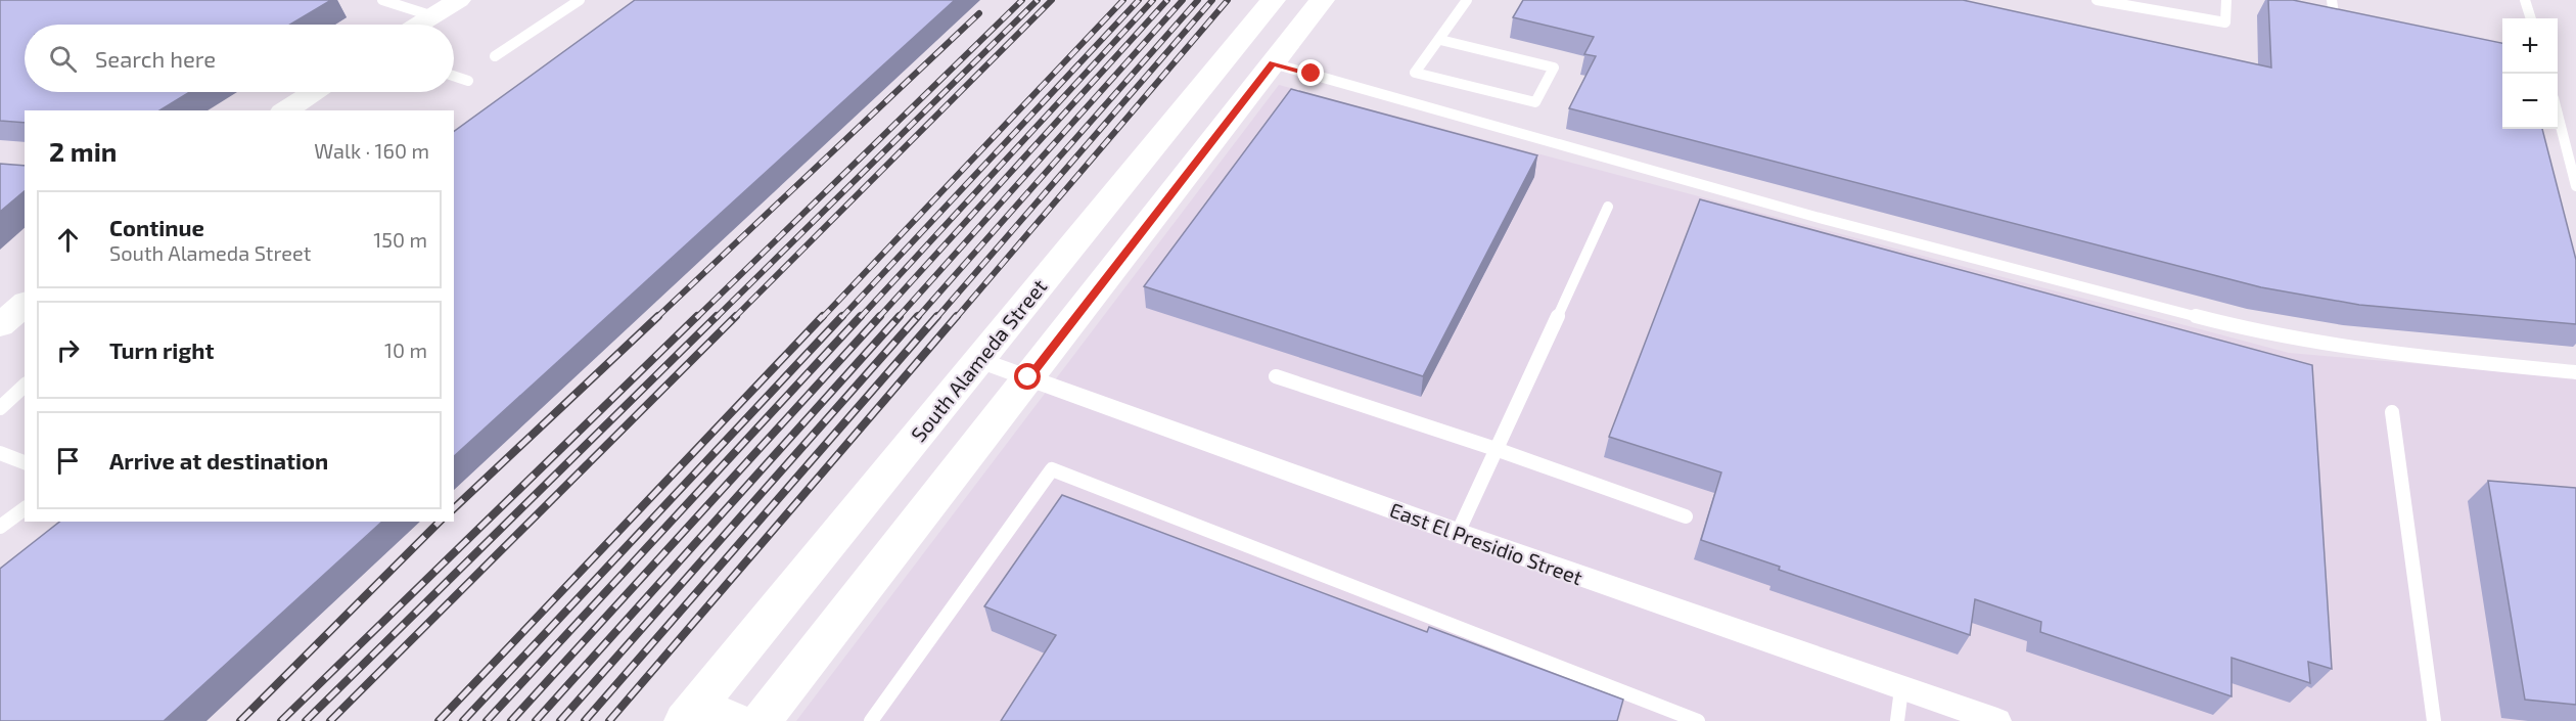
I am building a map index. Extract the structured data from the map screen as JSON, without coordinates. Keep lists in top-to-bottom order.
{
  "streets": {
    "main road": ["South Alameda Street"],
    "street": ["East El Presidio Street"]
  },
  "crossings": [
    ["South Alameda Street", "East El Presidio Street"]
  ],
  "page": {
    "map_buttons": ["+", "−"],
    "search": "Search here",
    "heading": ["2 min", "Walk · 160 m"],
    "list": [
      ["Continue", "South Alameda Street", "150 m"],
      ["Turn right", "10 m"],
      "Arrive at destination"
    ]
  }
}
